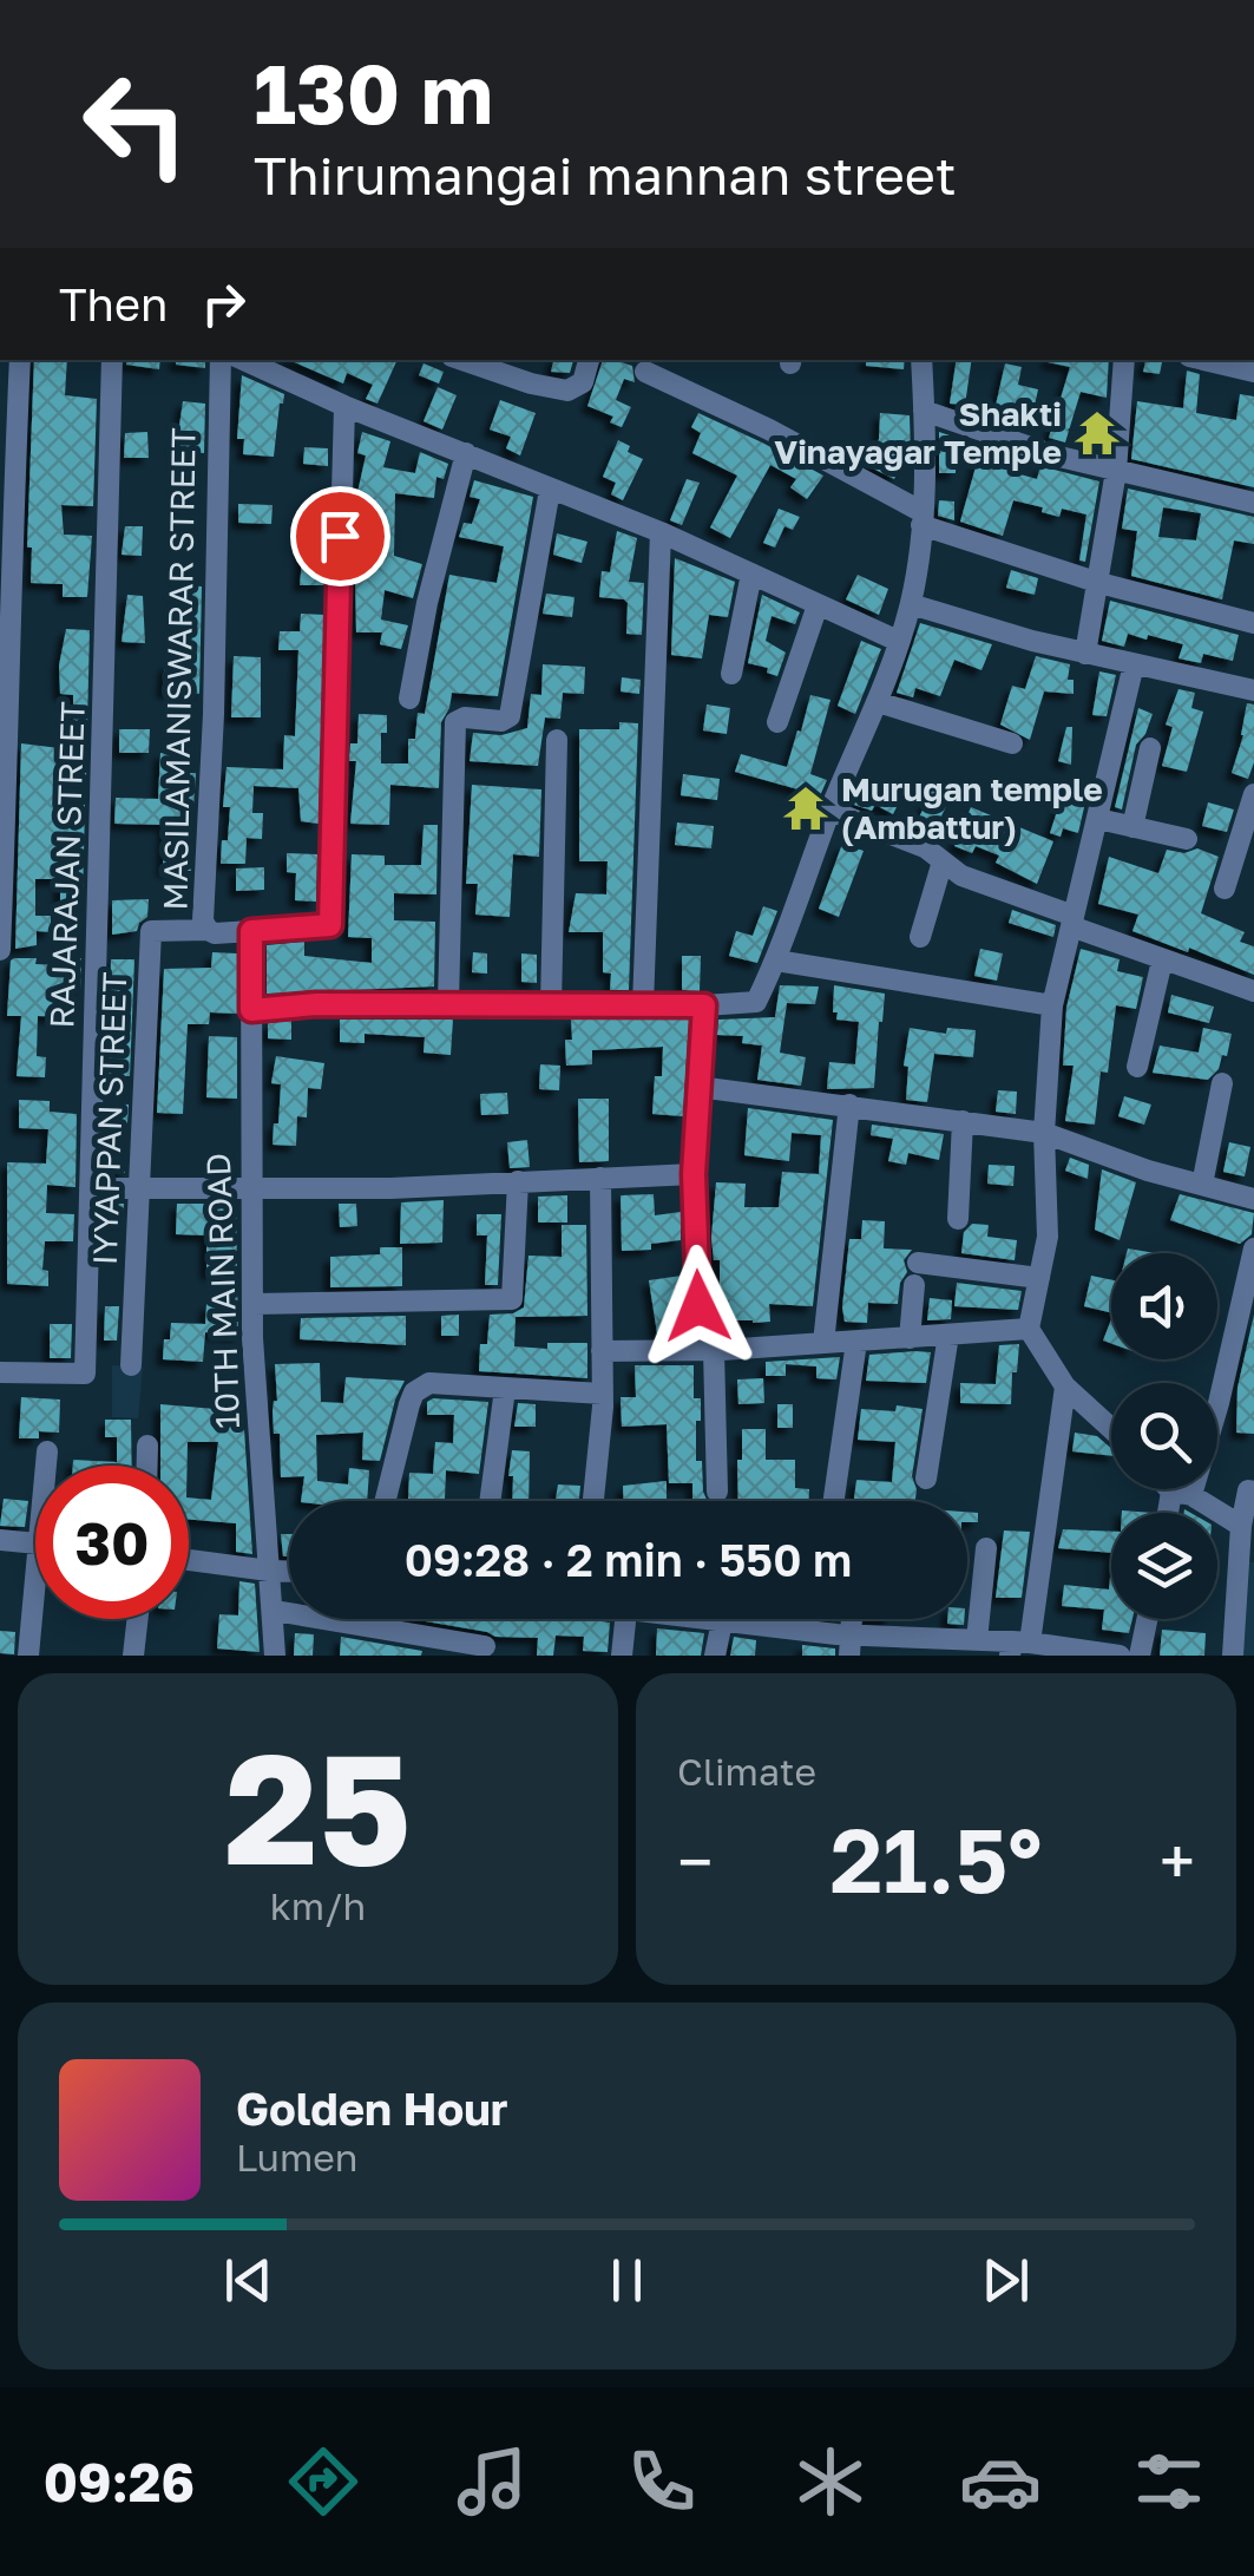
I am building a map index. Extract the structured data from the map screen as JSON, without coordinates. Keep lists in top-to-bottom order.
{
  "streets": {
    "street": [
      "MASILAMANISWARAR STREET",
      "RAJARAJAN STREET",
      "IYYAPPAN STREET",
      "10TH MAIN ROAD"
    ]
  },
  "crossings": [
    ["MASILAMANISWARAR STREET", "IYYAPPAN STREET"]
  ],
  "places": {
    "temple": ["Shakti Vinayagar Temple", "Murugan temple (Ambattur)"]
  },
  "page": {
    "turn": ["130 m", "Thirumangai mannan street"],
    "then": "Then",
    "limit": "30",
    "trip": "09:28 · 2 min · 550 m",
    "tile": [
      ["25", "km/h"],
      "Climate"
    ],
    "heat": ["−", "21.5°", "+"],
    "song": ["Golden Hour", "Lumen"],
    "tabs": "09:26"
  }
}
